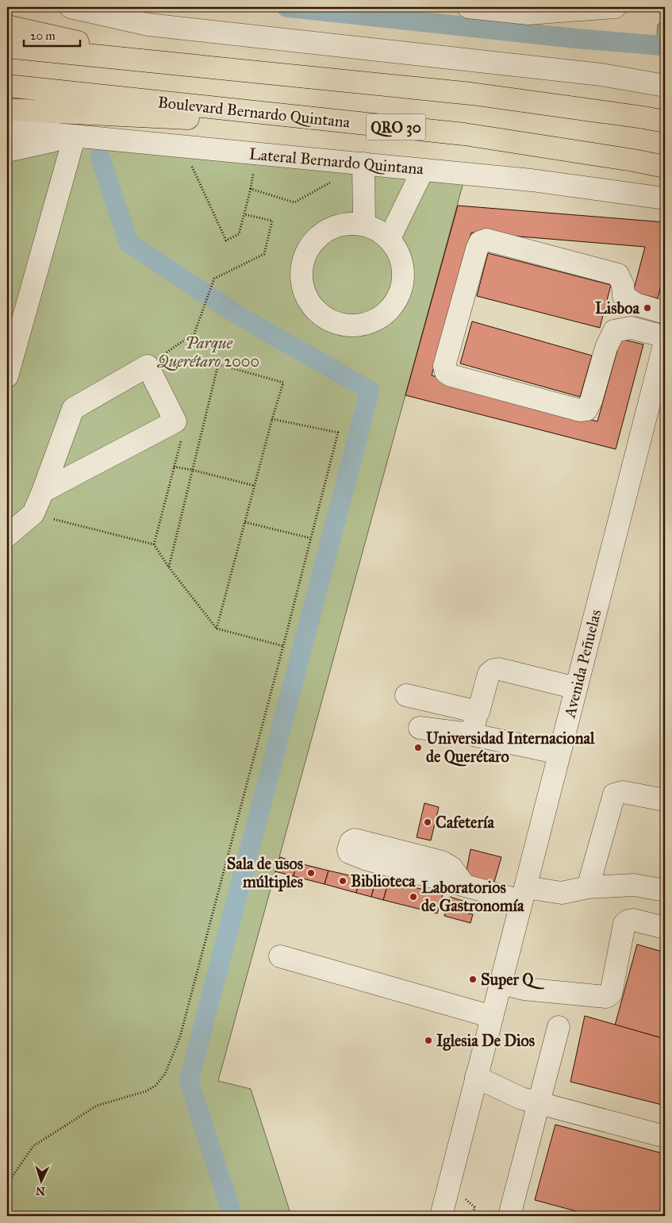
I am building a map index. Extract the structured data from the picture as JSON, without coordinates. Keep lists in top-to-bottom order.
{
  "streets": {
    "main road": ["Boulevard Bernardo Quintana", "QRO 30"],
    "street": ["Lateral Bernardo Quintana", "Avenida Peñuelas"]
  },
  "parks": ["Parque Querétaro 2000"],
  "places": [
    "Lisboa",
    "Universidad Internacional de Querétaro",
    "Cafetería",
    "Sala de usos múltiples",
    "Biblioteca",
    "Laboratorios de Gastronomía",
    "Super Q",
    "Iglesia De Dios"
  ],
  "scale_bar": "20 m",
  "north": "bottom"
}
